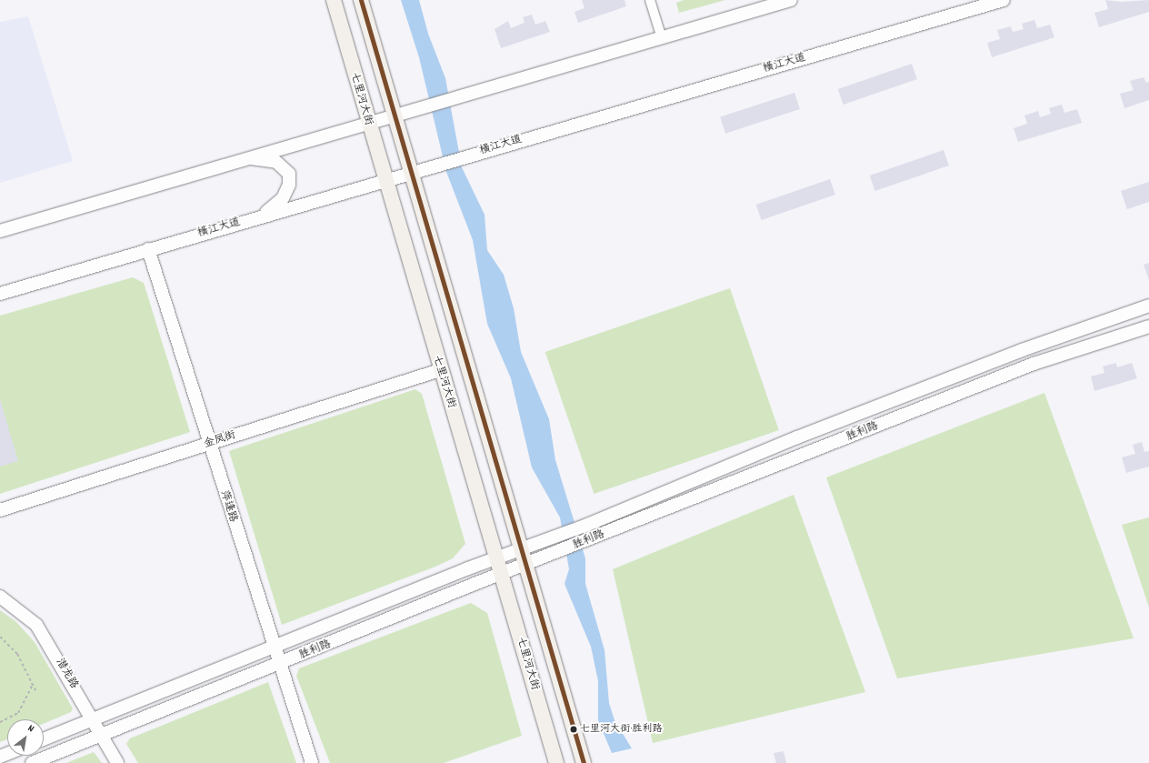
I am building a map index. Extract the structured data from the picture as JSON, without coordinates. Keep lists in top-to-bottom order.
{
  "streets": {
    "main road": ["七里河大街"],
    "street": [
      "横江大道",
      "胜利路",
      "金凤街",
      "萍逢路",
      "潜龙路"
    ]
  },
  "crossings": [
    ["横江大道", "七里河大街"],
    ["横江大道", "萍逢路"],
    ["七里河大街", "胜利路"],
    ["七里河大街", "金凤街"],
    ["胜利路", "萍逢路"],
    ["胜利路", "潜龙路"],
    ["金凤街", "萍逢路"]
  ],
  "places": ["七里河大街·胜利路"],
  "north": "top right"
}
